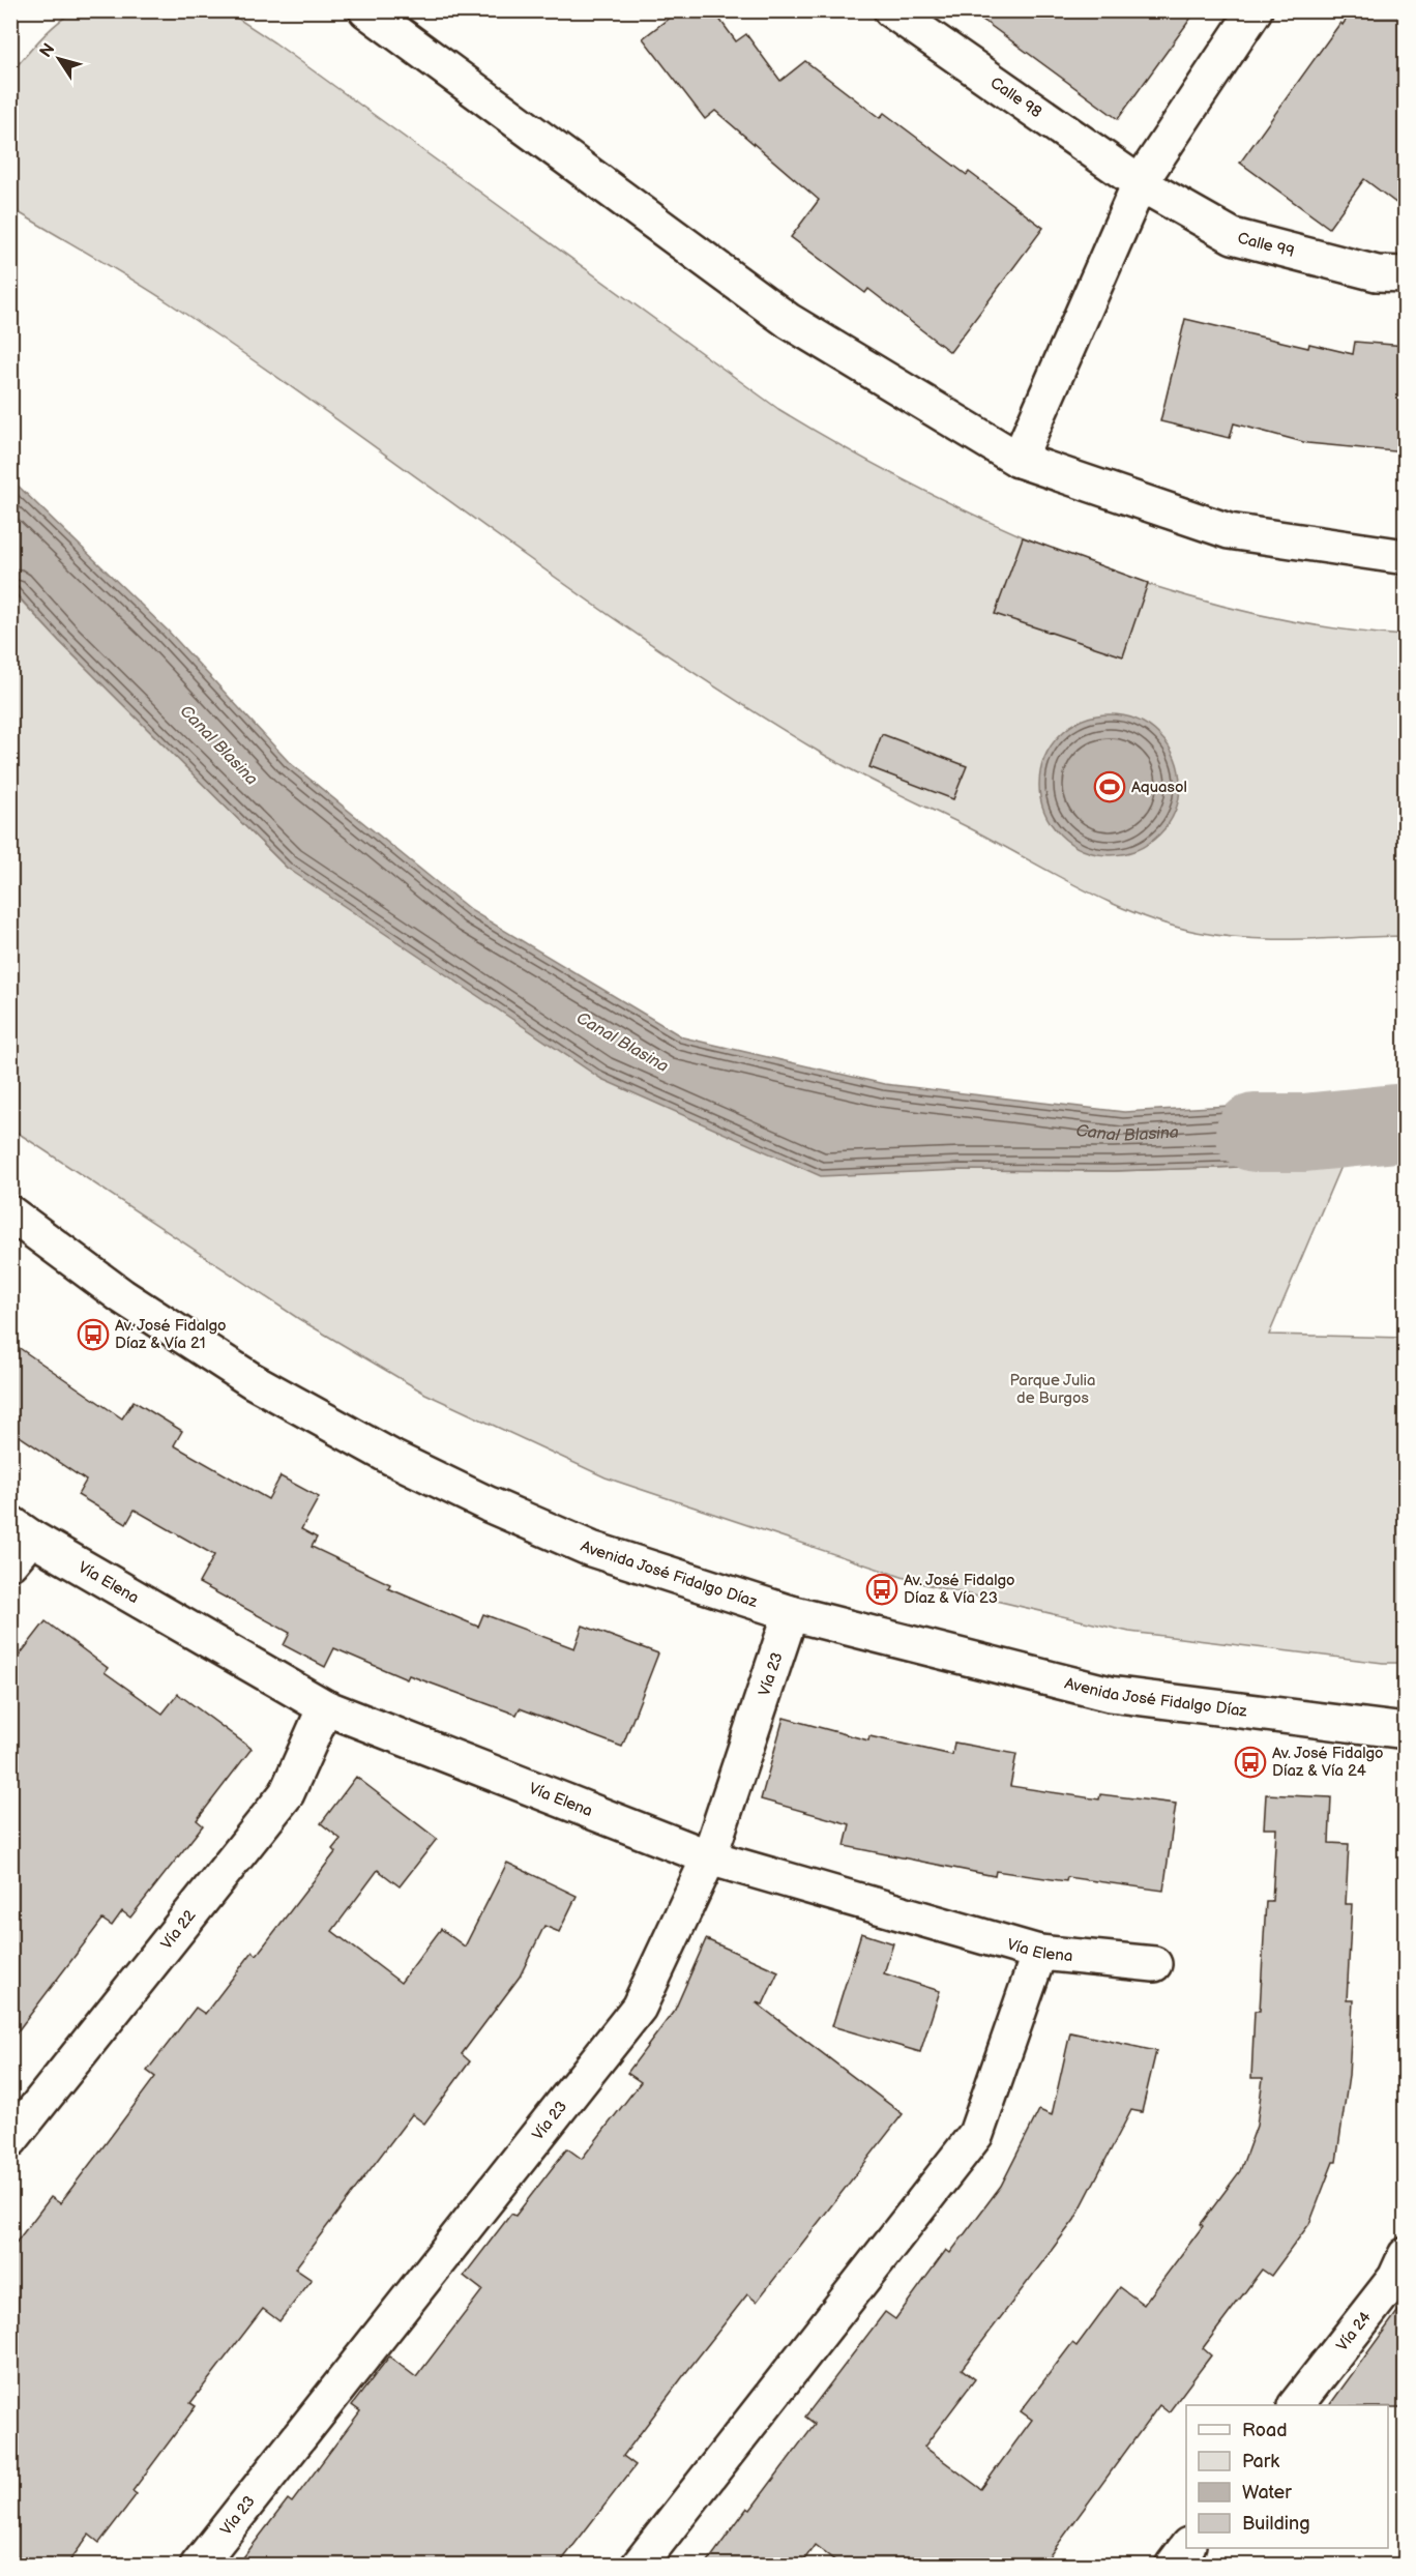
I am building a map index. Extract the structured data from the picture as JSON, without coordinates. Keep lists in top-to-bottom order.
{
  "streets": {
    "street": [
      "Calle 98",
      "Calle 99",
      "Avenida José Fidalgo Díaz",
      "Vía Elena",
      "Vía 23",
      "Vía 22",
      "Vía 24"
    ]
  },
  "crossings": [
    ["Calle 98", "Calle 99"],
    ["Avenida José Fidalgo Díaz", "Vía 23"],
    ["Vía Elena", "Vía 23"],
    ["Vía Elena", "Vía 22"]
  ],
  "water": ["Canal Blasina"],
  "parks": ["Parque Julia de Burgos"],
  "places": {
    "sports": ["Aquasol"],
    "bus stop": ["Av. José Fidalgo Díaz & Vía 21", "Av. José Fidalgo Díaz & Vía 23", "Av. José Fidalgo Díaz & Vía 24"]
  },
  "legend": [
    "Road",
    "Park",
    "Water",
    "Building"
  ],
  "north": "top left"
}
